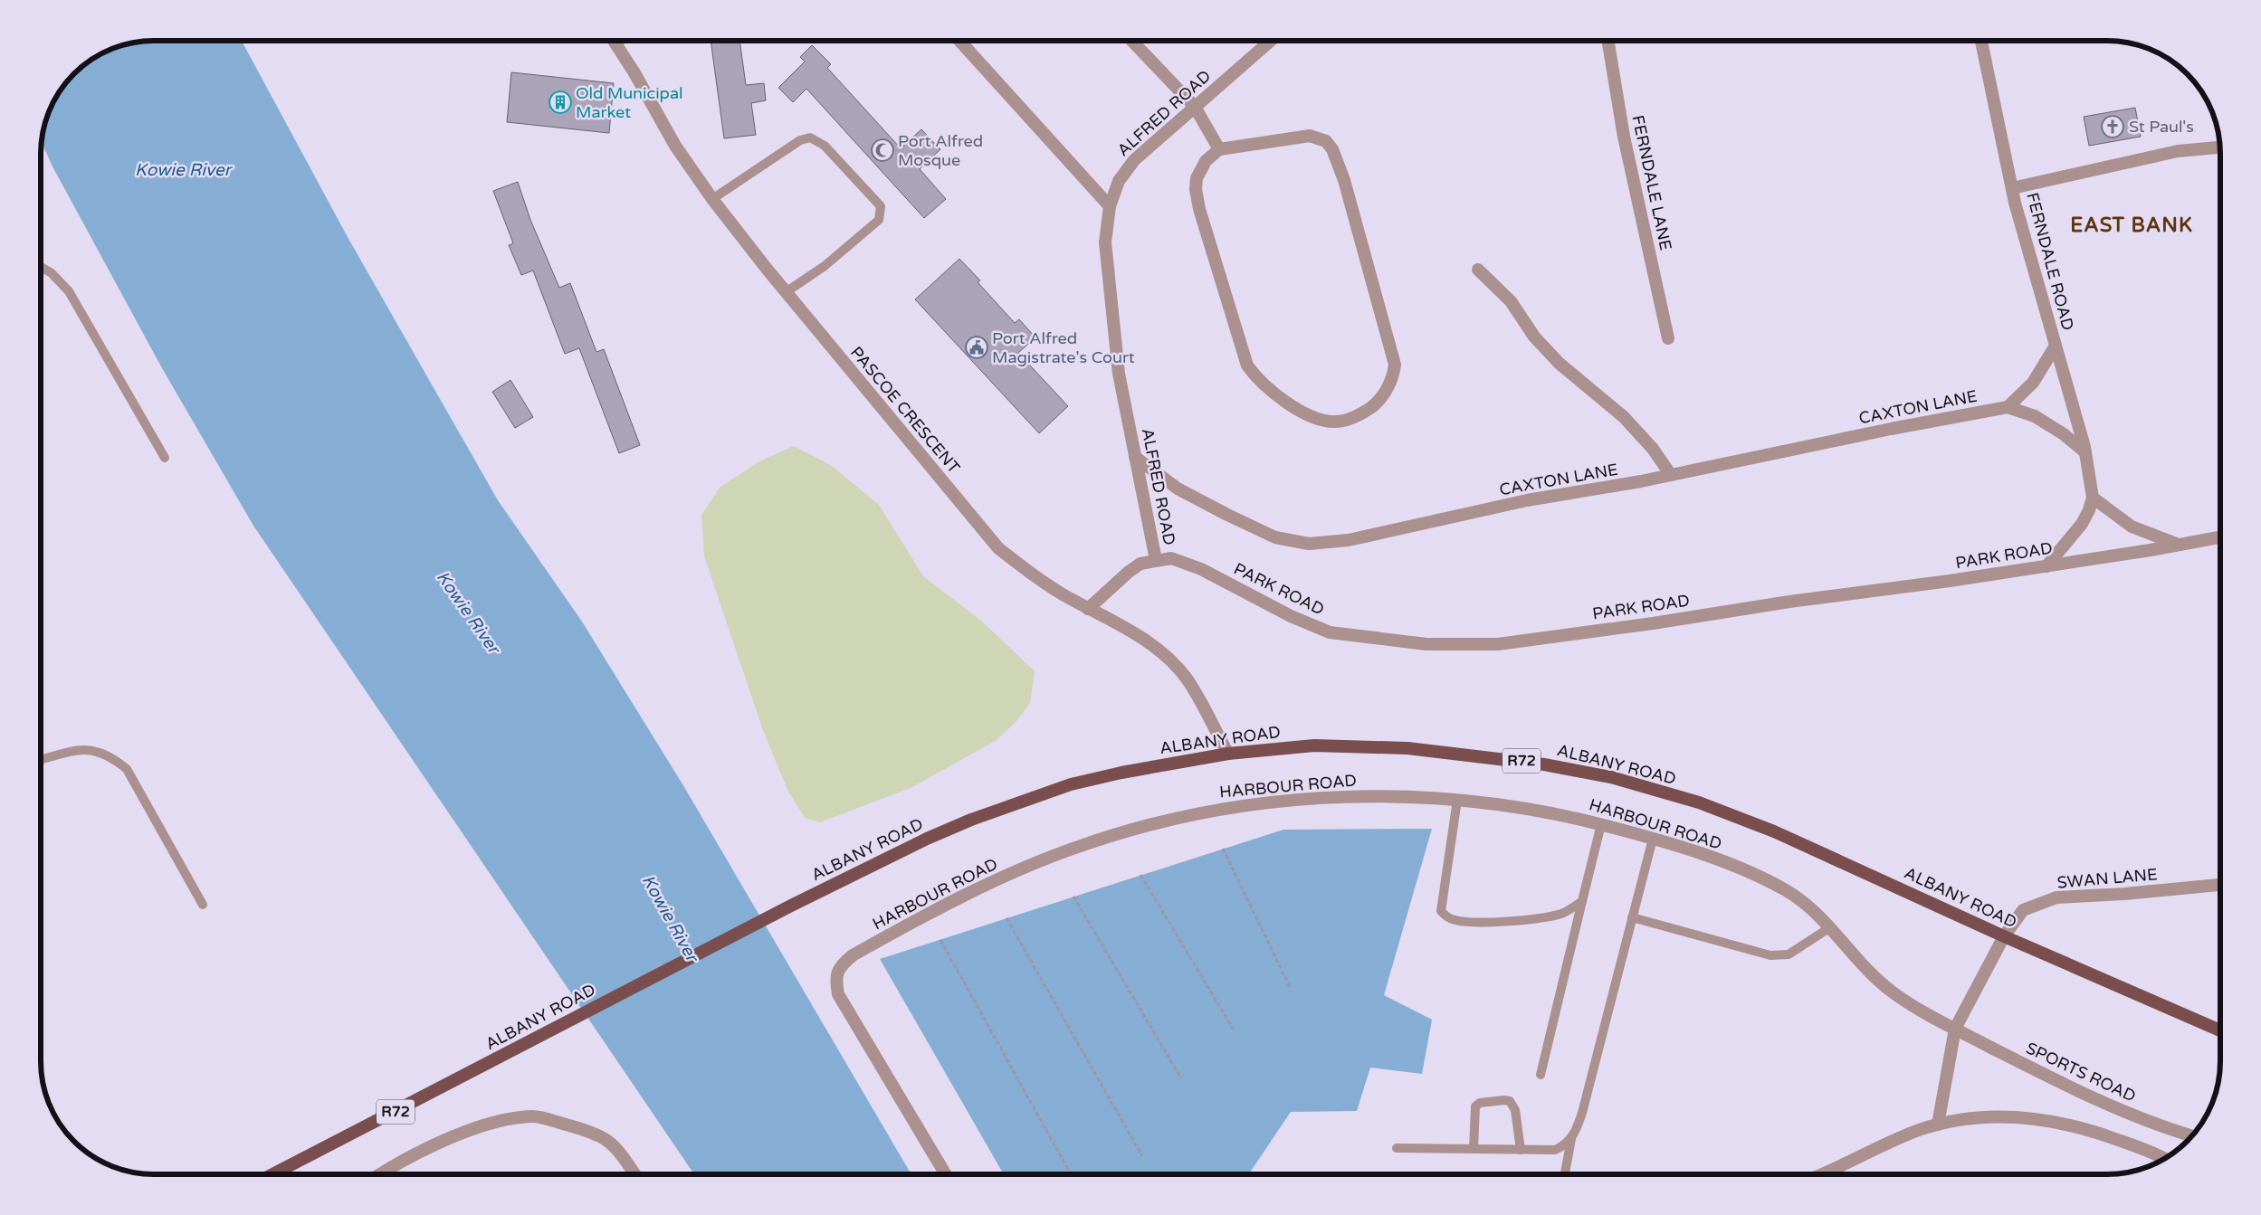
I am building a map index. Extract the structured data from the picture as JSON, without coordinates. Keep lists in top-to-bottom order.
{
  "streets": {
    "main road": ["ALBANY ROAD", "R72"],
    "street": [
      "ALFRED ROAD",
      "FERNDALE LANE",
      "FERNDALE ROAD",
      "CAXTON LANE",
      "PASCOE CRESCENT",
      "PARK ROAD",
      "HARBOUR ROAD",
      "SWAN LANE",
      "SPORTS ROAD"
    ]
  },
  "crossings": [
    ["ALFRED ROAD", "CAXTON LANE"],
    ["ALFRED ROAD", "PARK ROAD"],
    ["FERNDALE ROAD", "CAXTON LANE"],
    ["PASCOE CRESCENT", "PARK ROAD"],
    ["PASCOE CRESCENT", "ALBANY ROAD"],
    ["ALBANY ROAD", "SWAN LANE"],
    ["HARBOUR ROAD", "SWAN LANE"],
    ["HARBOUR ROAD", "SPORTS ROAD"],
    ["SWAN LANE", "SPORTS ROAD"]
  ],
  "districts": ["EAST BANK"],
  "water": ["Kowie River"],
  "places": {
    "building": ["Old Municipal Market"],
    "church": ["St Paul's"],
    "mosque": ["Port Alfred Mosque"],
    "public building": ["Port Alfred Magistrate's Court"]
  }
}
